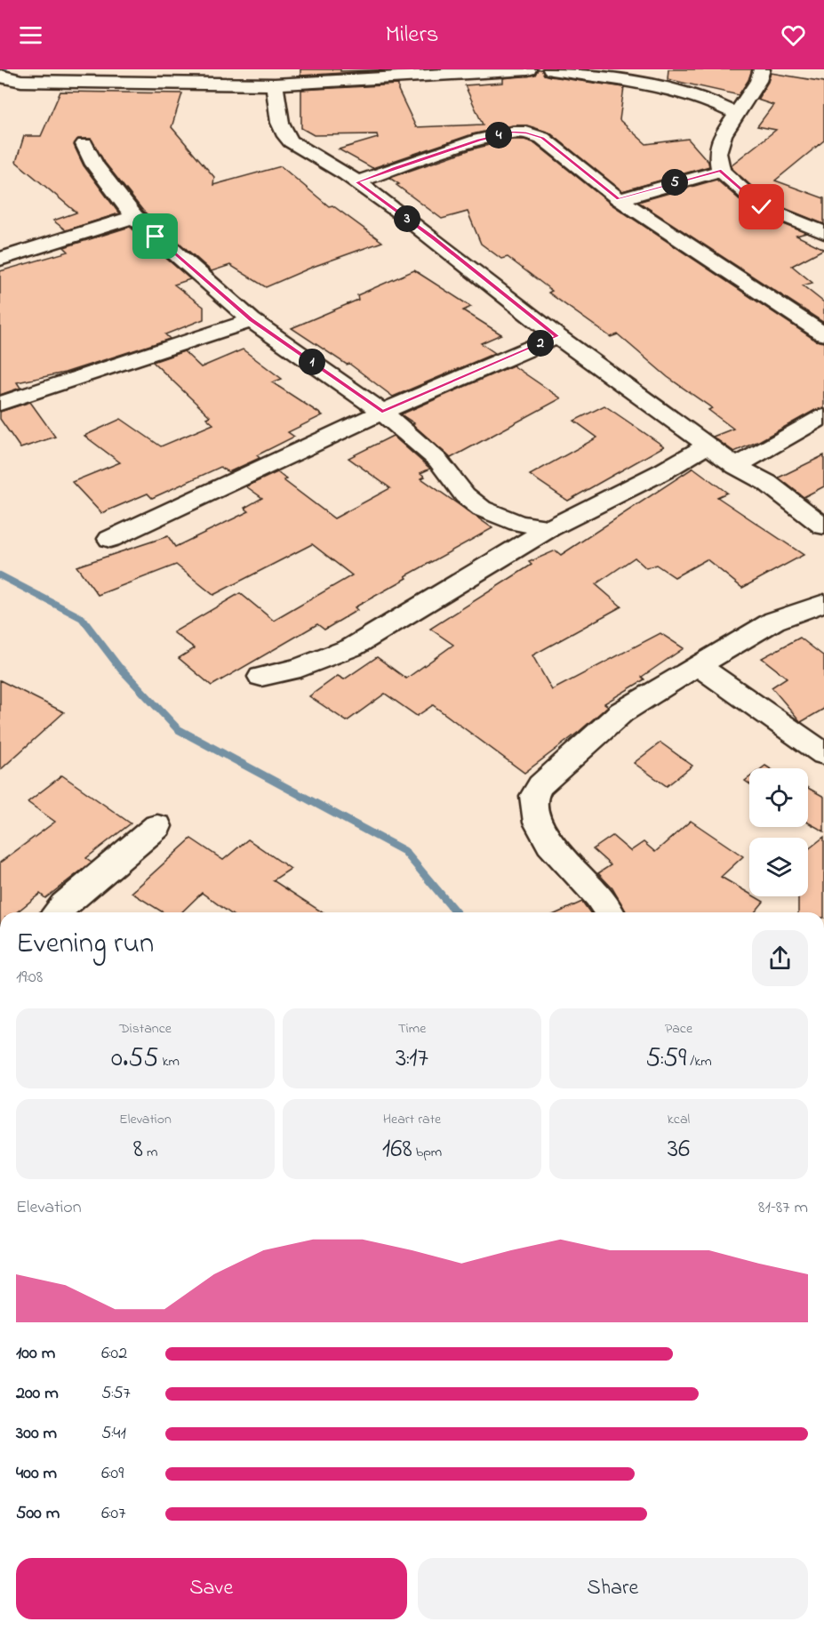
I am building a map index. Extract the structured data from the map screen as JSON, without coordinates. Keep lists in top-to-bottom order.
{
  "page": {
    "header": "Milers",
    "pins": [
      "4",
      "5",
      "3",
      "2",
      "1"
    ],
    "heading": ["Evening run", "19:08"],
    "stats": [
      ["Distance", "0.55 km"],
      ["Time", "3:17"],
      ["Pace", "5:59 /km"],
      ["Elevation", "8 m"],
      ["Heart rate", "168 bpm"],
      ["kcal", "36"]
    ],
    "chart": ["Elevation", "81–87 m"],
    "list": [
      {
        "name": "100 m",
        "note": "6:02"
      },
      {
        "name": "200 m",
        "note": "5:57"
      },
      {
        "name": "300 m",
        "note": "5:41"
      },
      {
        "name": "400 m",
        "note": "6:09"
      },
      {
        "name": "500 m",
        "note": "6:07"
      }
    ],
    "buttons": ["Save", "Share"]
  }
}
